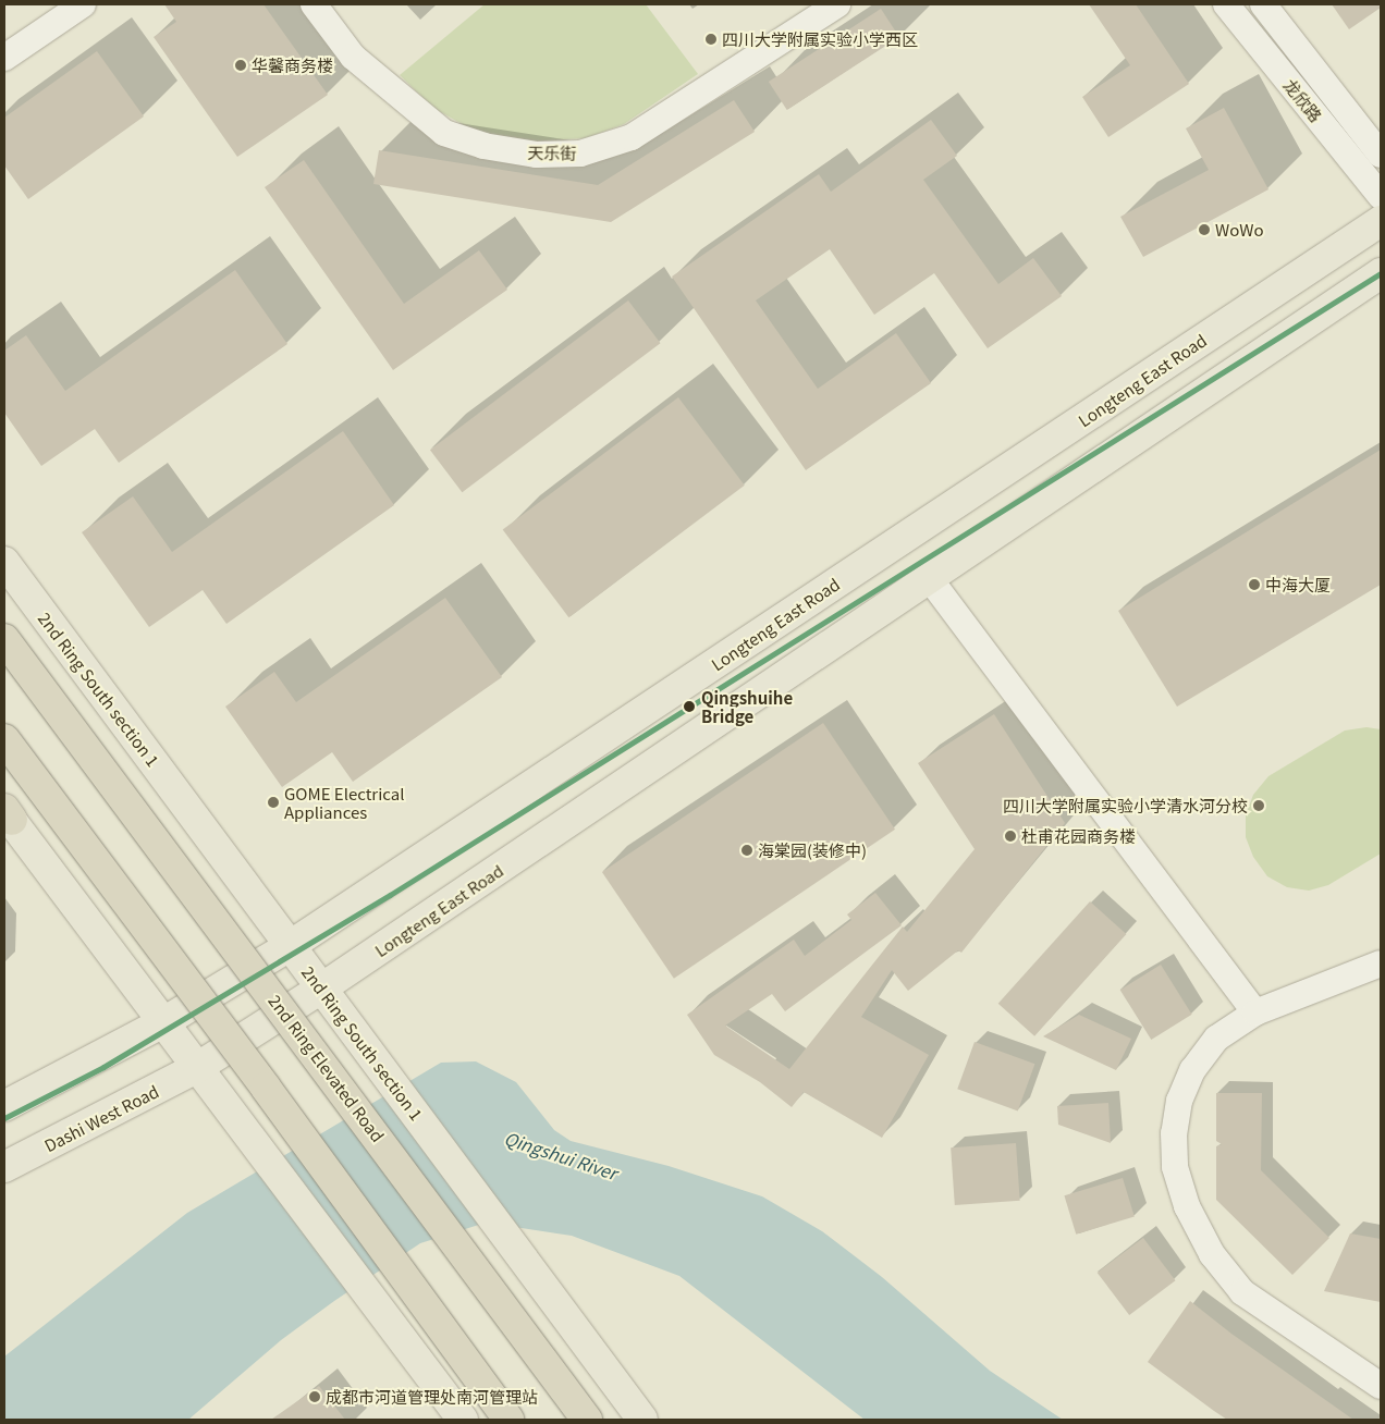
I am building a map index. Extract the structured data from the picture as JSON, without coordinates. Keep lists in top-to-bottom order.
{
  "streets": {
    "highway": ["2nd Ring Elevated Road"],
    "main road": ["Longteng East Road", "2nd Ring South section 1", "Dashi West Road"],
    "street": ["龙欣路", "天乐街"]
  },
  "crossings": [
    ["Longteng East Road", "2nd Ring South section 1"],
    ["Longteng East Road", "Dashi West Road"]
  ],
  "water": ["Qingshui River"],
  "places": [
    "四川大学附属实验小学西区",
    "华馨商务楼",
    "WoWo",
    "中海大厦",
    "Qingshuihe Bridge",
    "GOME Electrical Appliances",
    "四川大学附属实验小学清水河分校",
    "杜甫花园商务楼",
    "海棠园(装修中)",
    "成都市河道管理处南河管理站"
  ]
}
